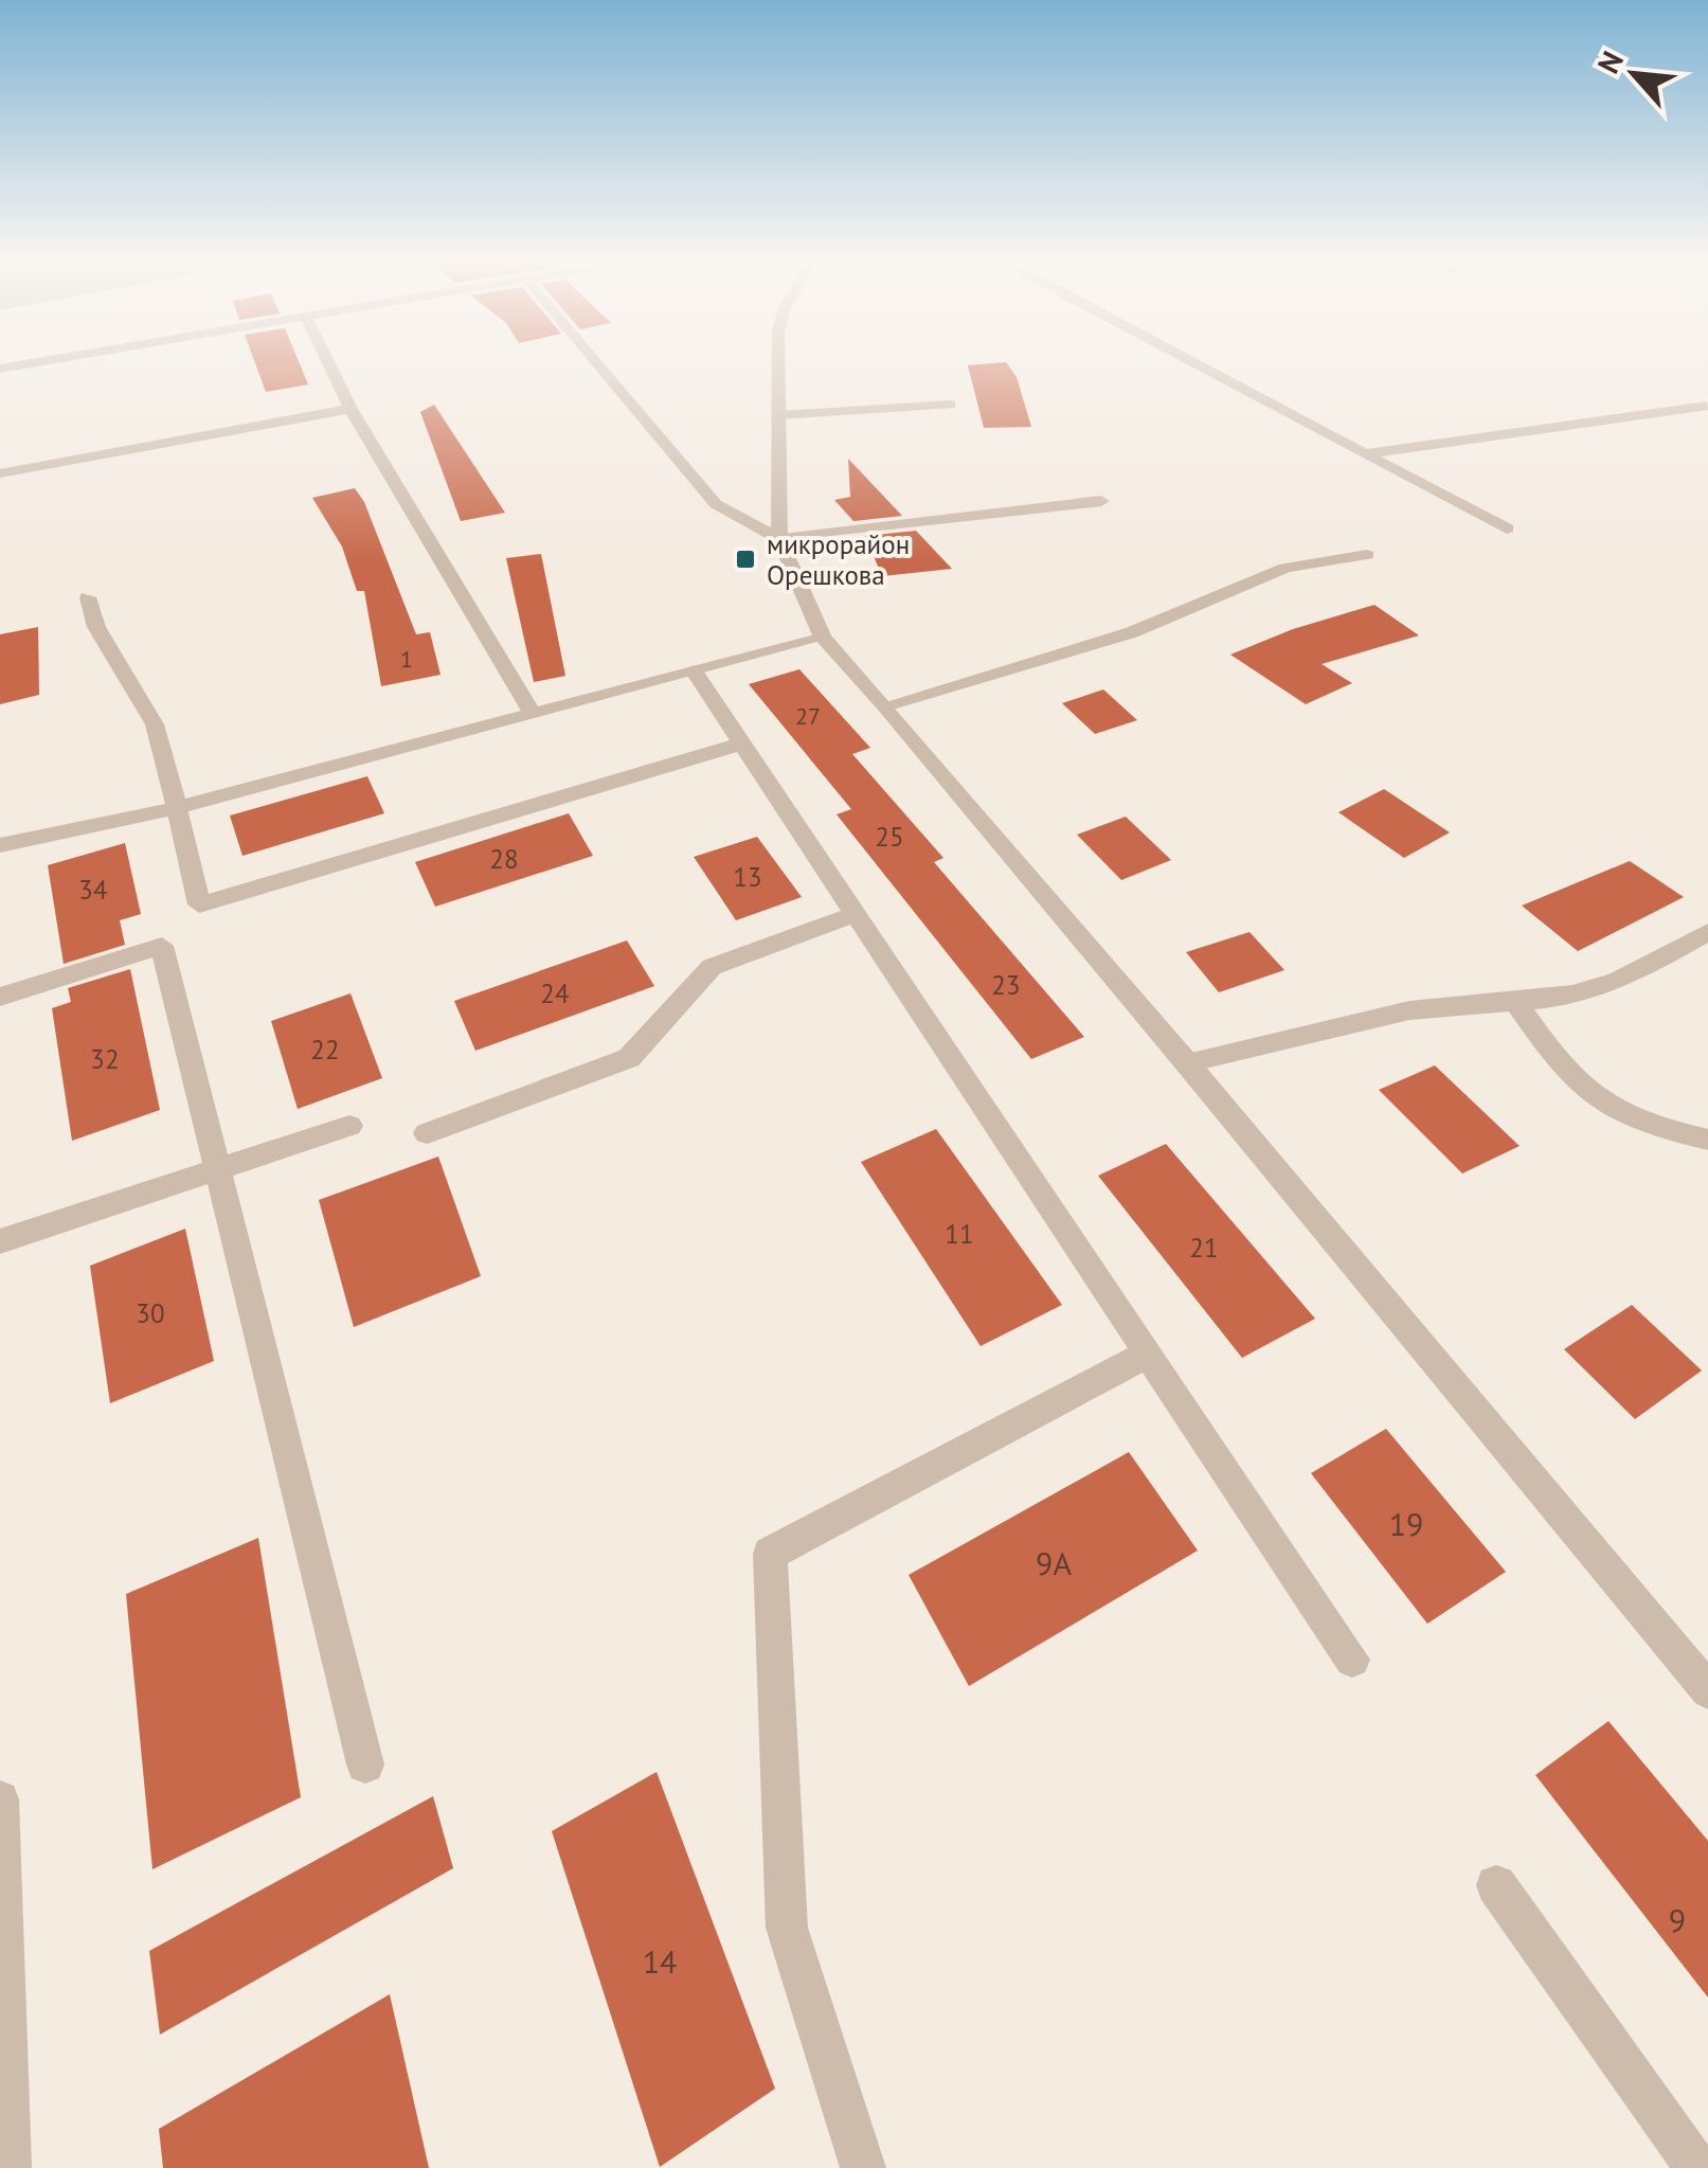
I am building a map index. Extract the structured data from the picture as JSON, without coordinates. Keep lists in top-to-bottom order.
{
  "places": {
    "transit": ["микрорайон Орешкова"]
  },
  "house_numbers": [
    "1",
    "27",
    "25",
    "28",
    "13",
    "34",
    "23",
    "24",
    "22",
    "32",
    "11",
    "21",
    "30",
    "19",
    "9А",
    "9",
    "14"
  ],
  "north": "top left"
}
